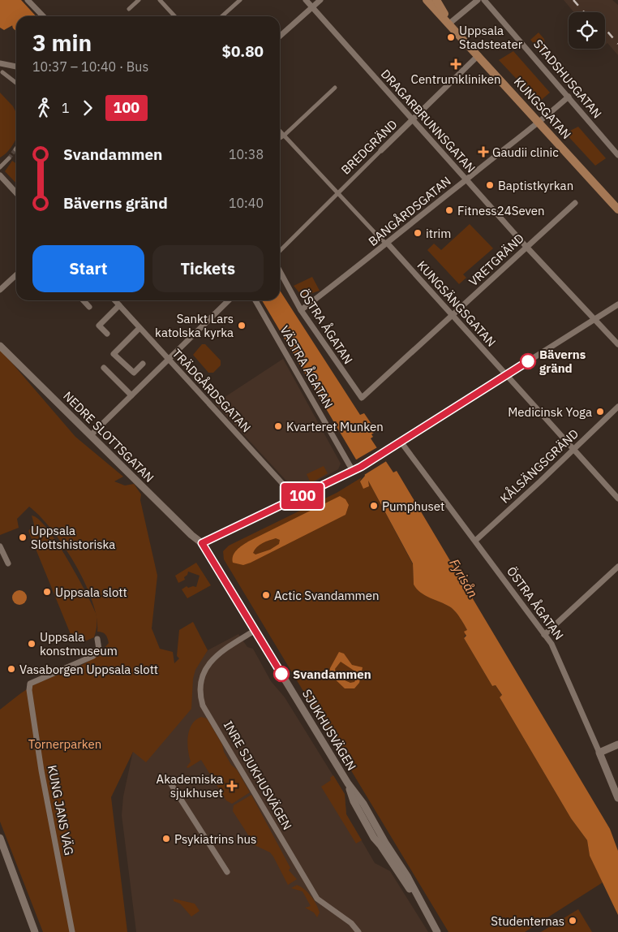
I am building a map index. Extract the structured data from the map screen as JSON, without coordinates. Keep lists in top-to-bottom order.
{
  "streets": {
    "main road": ["KUNGSGATAN"],
    "street": [
      "STADSHUSGATAN",
      "DRAGARBRUNNSGATAN",
      "BREDGRÄND",
      "BANGÅRDSGATAN",
      "VRETGRÄND",
      "KUNGSÄNGSGATAN",
      "ÖSTRA ÅGATAN",
      "VÄSTRA ÅGATAN",
      "TRÄDGÅRDSGATAN",
      "NEDRE SLOTTSGATAN",
      "KÅLSÄNGSGRÄND",
      "SJUKHUSVÄGEN",
      "INRE SJUKHUSVÄGEN",
      "KUNG JANS VÄG"
    ]
  },
  "crossings": [
    ["STADSHUSGATAN", "BANGÅRDSGATAN"],
    ["KUNGSGATAN", "BREDGRÄND"],
    ["KUNGSGATAN", "BANGÅRDSGATAN"],
    ["DRAGARBRUNNSGATAN", "BREDGRÄND"],
    ["DRAGARBRUNNSGATAN", "BANGÅRDSGATAN"],
    ["DRAGARBRUNNSGATAN", "VRETGRÄND"],
    ["BREDGRÄND", "KUNGSÄNGSGATAN"],
    ["BANGÅRDSGATAN", "KUNGSÄNGSGATAN"],
    ["BANGÅRDSGATAN", "ÖSTRA ÅGATAN"],
    ["VRETGRÄND", "KUNGSÄNGSGATAN"],
    ["VRETGRÄND", "ÖSTRA ÅGATAN"],
    ["KUNGSÄNGSGATAN", "KÅLSÄNGSGRÄND"],
    ["ÖSTRA ÅGATAN", "KÅLSÄNGSGRÄND"],
    ["NEDRE SLOTTSGATAN", "SJUKHUSVÄGEN"],
    ["SJUKHUSVÄGEN", "INRE SJUKHUSVÄGEN"]
  ],
  "water": ["Fyrisån"],
  "parks": ["Tornerparken"],
  "places": {
    "other": [
      "Uppsala Stadsteater",
      "Baptistkyrkan",
      "Fitness24Seven",
      "itrim",
      "Sankt Lars katolska kyrka",
      "Bäverns gränd",
      "Medicinsk Yoga",
      "Kvarteret Munken",
      "Pumphuset",
      "Uppsala Slottshistoriska",
      "Uppsala slott",
      "Actic Svandammen",
      "Uppsala konstmuseum",
      "Vasaborgen Uppsala slott",
      "Svandammen",
      "Psykiatrins hus",
      "Studenternas"
    ],
    "health": ["Centrumkliniken", "Gaudii clinic", "Akademiska sjukhuset"]
  },
  "lines": ["bus line 100"],
  "page": {
    "on_map": "100",
    "heading": ["3 min", "10:37 – 10:40 · Bus", "$0.80"],
    "legs": ["1", "100"],
    "list": [
      {
        "name": "Svandammen",
        "value": "10:38"
      },
      {
        "name": "Bäverns gränd",
        "value": "10:40"
      }
    ],
    "buttons": ["Start", "Tickets"]
  }
}
